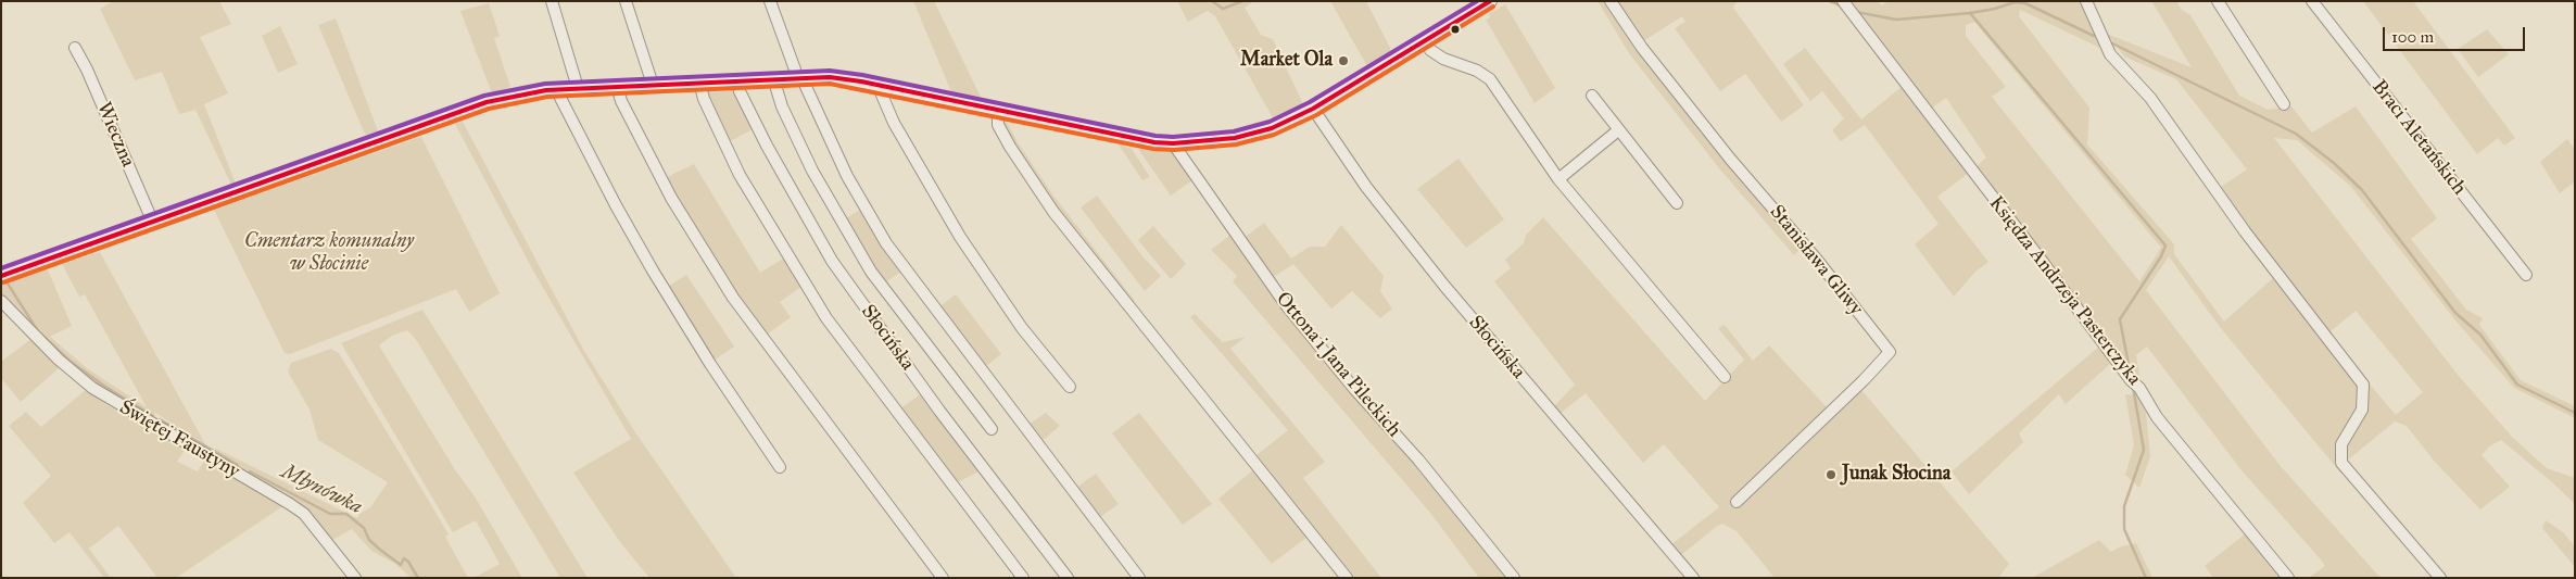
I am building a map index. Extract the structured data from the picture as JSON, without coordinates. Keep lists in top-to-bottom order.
{
  "streets": {
    "street": [
      "Wieczna",
      "Braci Aletańskich",
      "Stanisława Gliwy",
      "Księdza Andrzeja Pasterczyka",
      "Słocińska",
      "Ottona i Jana Pileckich",
      "Świętej Faustyny"
    ]
  },
  "water": ["Młynówka"],
  "parks": ["Cmentarz komunalny w Słocinie"],
  "places": ["Market Ola", "Junak Słocina"],
  "scale_bar": "100 m"
}
